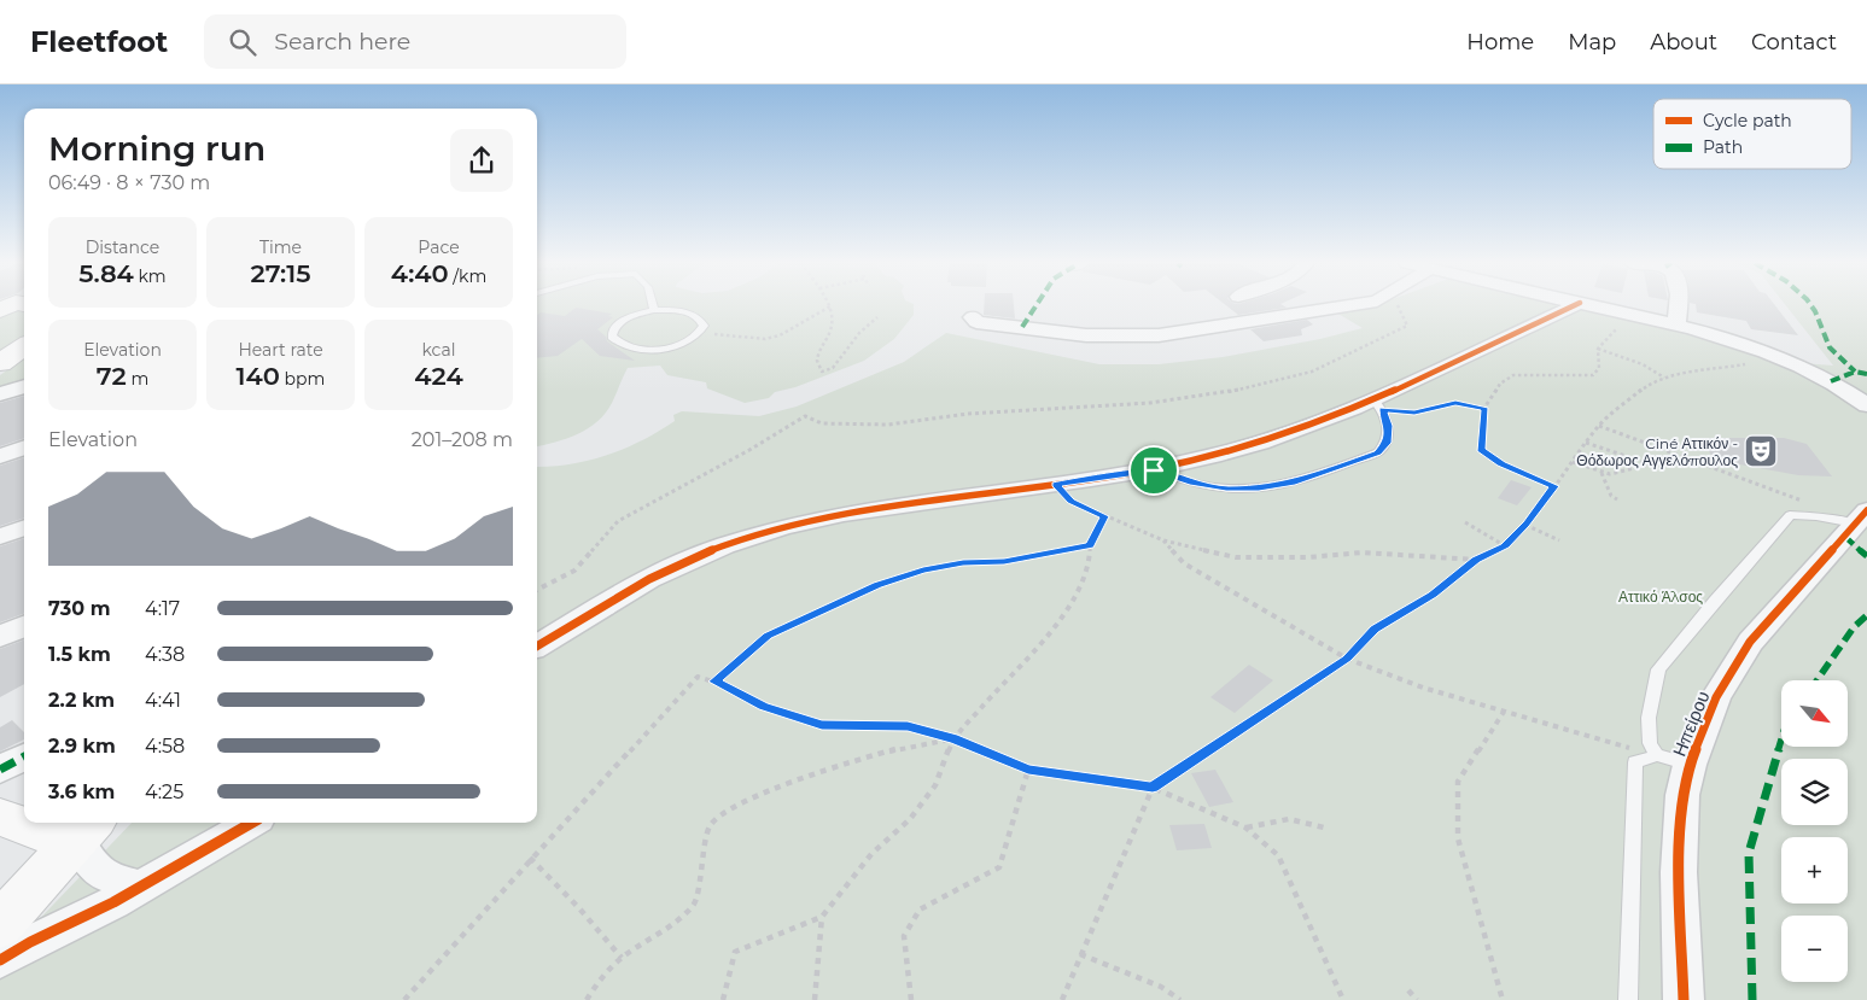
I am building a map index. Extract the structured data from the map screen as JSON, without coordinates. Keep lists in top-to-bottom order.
{
  "streets": {
    "street": ["Ηπείρου"]
  },
  "parks": ["Αττικό Άλσος"],
  "places": {
    "theatre": ["Ciné Αττικόν - Θόδωρος Αγγελόπουλος"]
  },
  "legend": ["Cycle path", "Path"],
  "north": "bottom right",
  "page": {
    "header": "Fleetfoot",
    "search": "Search here",
    "nav": [
      "Home",
      "Map",
      "About",
      "Contact"
    ],
    "heading": ["Morning run", "06:49 · 8 × 730 m"],
    "stats": [
      ["Distance", "5.84 km"],
      ["Time", "27:15"],
      ["Pace", "4:40 /km"],
      ["Elevation", "72 m"],
      ["Heart rate", "140 bpm"],
      ["kcal", "424"]
    ],
    "chart": ["Elevation", "201–208 m"],
    "list": [
      {
        "name": "730 m",
        "note": "4:17"
      },
      {
        "name": "1.5 km",
        "note": "4:38"
      },
      {
        "name": "2.2 km",
        "note": "4:41"
      },
      {
        "name": "2.9 km",
        "note": "4:58"
      },
      {
        "name": "3.6 km",
        "note": "4:25"
      }
    ],
    "map_buttons": ["+", "−"]
  }
}
